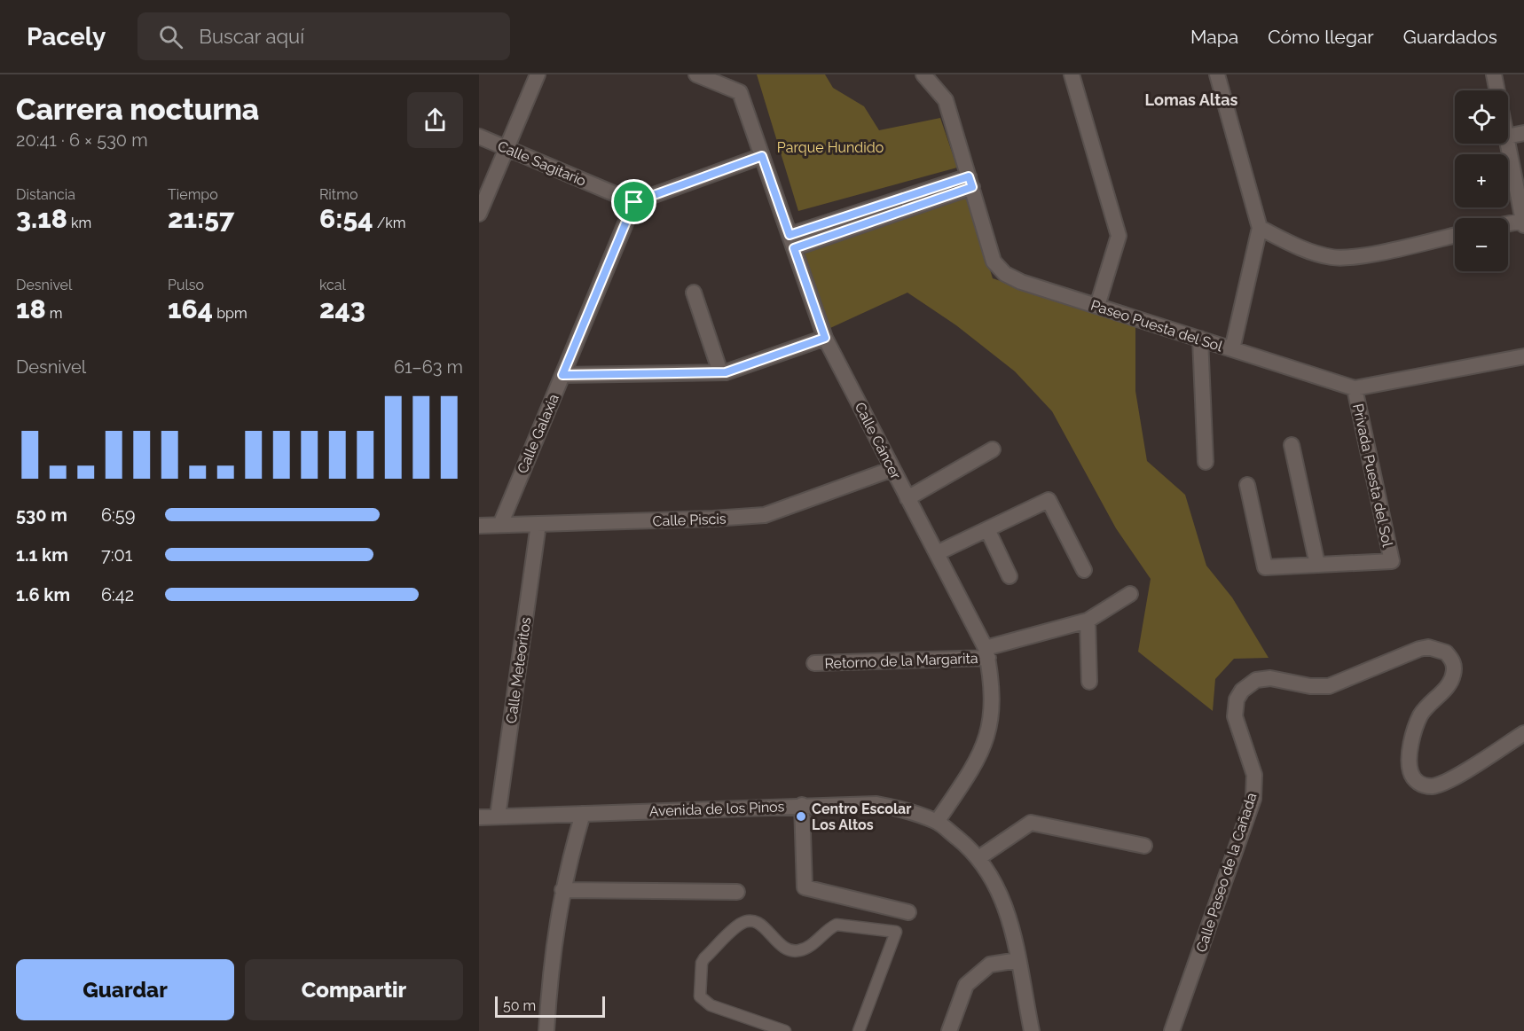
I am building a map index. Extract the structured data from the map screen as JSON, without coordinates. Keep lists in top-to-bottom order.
{
  "streets": {
    "street": [
      "Calle Sagitario",
      "Paseo Puesta del Sol",
      "Calle Galaxia",
      "Calle Cáncer",
      "Privada Puesta del Sol",
      "Calle Piscis",
      "Retorno de la Margarita",
      "Calle Meteoritos",
      "Avenida de los Pinos",
      "Calle Paseo de la Cañada"
    ]
  },
  "crossings": [
    ["Calle Sagitario", "Calle Galaxia"],
    ["Paseo Puesta del Sol", "Privada Puesta del Sol"],
    ["Calle Galaxia", "Calle Piscis"],
    ["Calle Cáncer", "Calle Piscis"],
    ["Calle Cáncer", "Retorno de la Margarita"],
    ["Calle Cáncer", "Avenida de los Pinos"],
    ["Calle Piscis", "Calle Meteoritos"],
    ["Calle Meteoritos", "Avenida de los Pinos"]
  ],
  "districts": ["Lomas Altas"],
  "parks": ["Parque Hundido"],
  "places": ["Centro Escolar Los Altos"],
  "scale_bar": "50 m",
  "page": {
    "header": "Pacely",
    "search": "Buscar aquí",
    "nav": ["Mapa", "Cómo llegar", "Guardados"],
    "heading": ["Carrera nocturna", "20:41 · 6 × 530 m"],
    "map_buttons": ["+", "−"],
    "stats": [
      ["Distancia", "3.18 km"],
      ["Tiempo", "21:57"],
      ["Ritmo", "6:54 /km"],
      ["Desnivel", "18 m"],
      ["Pulso", "164 bpm"],
      ["kcal", "243"]
    ],
    "chart": ["Desnivel", "61–63 m"],
    "list": [
      {
        "name": "530 m",
        "note": "6:59"
      },
      {
        "name": "1.1 km",
        "note": "7:01"
      },
      {
        "name": "1.6 km",
        "note": "6:42"
      }
    ],
    "buttons": ["Guardar", "Compartir"],
    "scale": "50 m"
  }
}
